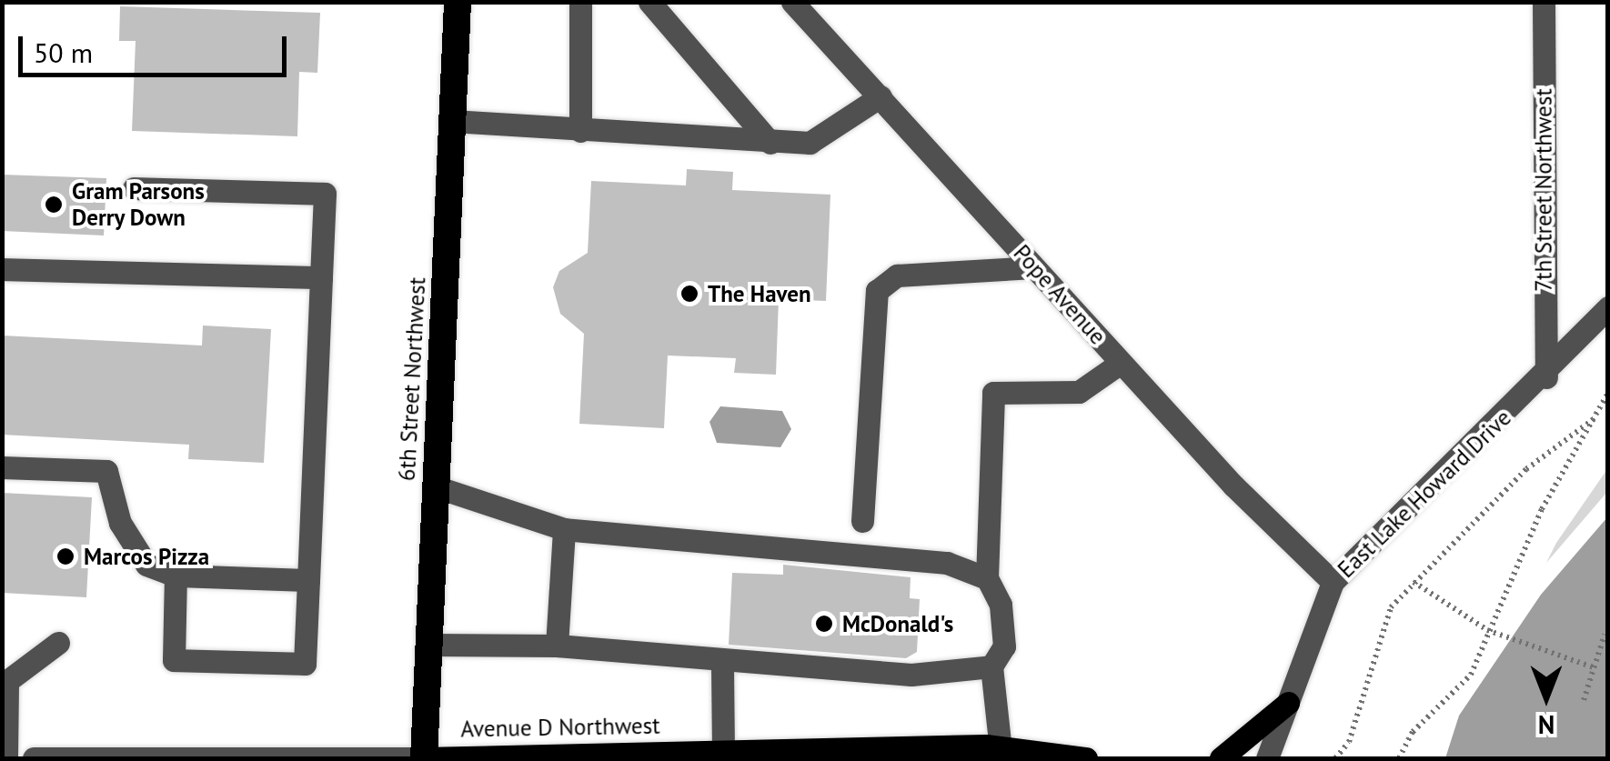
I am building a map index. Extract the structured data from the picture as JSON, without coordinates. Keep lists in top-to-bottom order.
{
  "streets": {
    "highway": ["6th Street Northwest"],
    "main road": ["Avenue D Northwest"],
    "street": ["7th Street Northwest", "Pope Avenue", "East Lake Howard Drive"]
  },
  "crossings": [
    ["7th Street Northwest", "East Lake Howard Drive"],
    ["Pope Avenue", "East Lake Howard Drive"],
    ["6th Street Northwest", "Avenue D Northwest"]
  ],
  "places": [
    "Gram Parsons Derry Down",
    "The Haven",
    "Marcos Pizza",
    "McDonald's"
  ],
  "scale_bar": "50 m",
  "north": "bottom"
}
